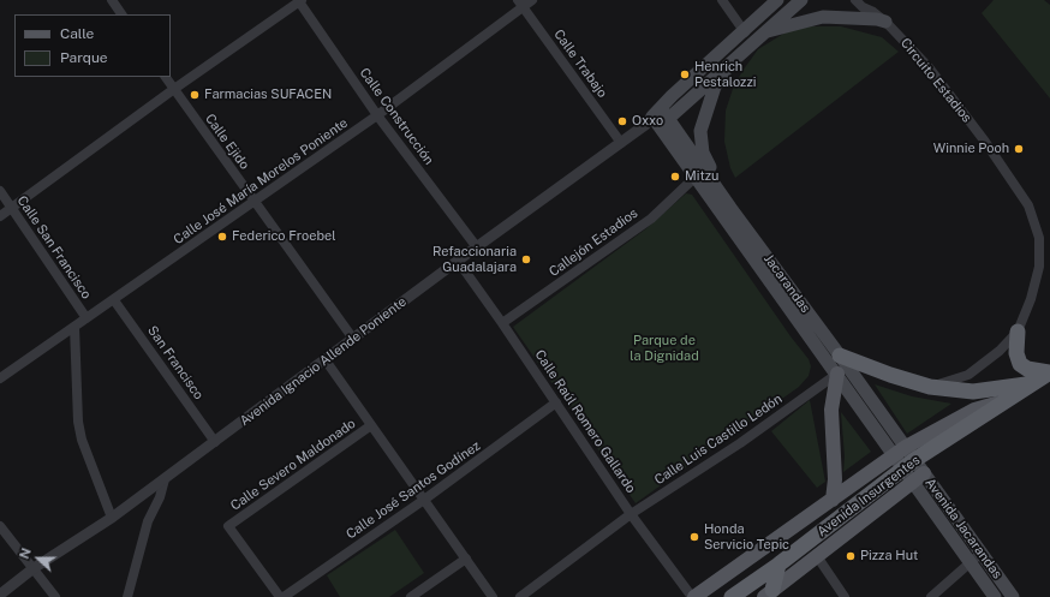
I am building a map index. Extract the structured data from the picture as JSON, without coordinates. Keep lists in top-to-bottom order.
{
  "streets": {
    "highway": ["Avenida Insurgentes"],
    "main road": ["Jacarandas", "Avenida Ignacio Allende Poniente", "Avenida Jacarandas"],
    "street": [
      "Calle Trabajo",
      "Circuito Estadios",
      "Calle Construcción",
      "Calle Ejido",
      "Calle José María Morelos Poniente",
      "Callejón Estadios",
      "Calle San Francisco",
      "San Francisco",
      "Calle Raúl Romero Gallardo",
      "Calle Luis Castillo Ledón",
      "Calle Severo Maldonado",
      "Calle José Santos Godínez"
    ]
  },
  "crossings": [
    ["Calle Trabajo", "Calle José María Morelos Poniente"],
    ["Calle Trabajo", "Avenida Ignacio Allende Poniente"],
    ["Calle Construcción", "Calle José María Morelos Poniente"],
    ["Calle Construcción", "Avenida Ignacio Allende Poniente"],
    ["Calle Ejido", "Calle José María Morelos Poniente"],
    ["Calle Ejido", "Avenida Ignacio Allende Poniente"],
    ["Calle José María Morelos Poniente", "Calle San Francisco"],
    ["Calle José María Morelos Poniente", "San Francisco"],
    ["Callejón Estadios", "Jacarandas"],
    ["Callejón Estadios", "Calle Raúl Romero Gallardo"],
    ["Jacarandas", "Avenida Ignacio Allende Poniente"],
    ["Jacarandas", "Calle Luis Castillo Ledón"],
    ["Jacarandas", "Avenida Insurgentes"],
    ["Jacarandas", "Avenida Jacarandas"],
    ["Avenida Ignacio Allende Poniente", "San Francisco"],
    ["Avenida Ignacio Allende Poniente", "Calle Raúl Romero Gallardo"],
    ["Calle Raúl Romero Gallardo", "Calle Luis Castillo Ledón"],
    ["Calle Raúl Romero Gallardo", "Calle José Santos Godínez"],
    ["Avenida Insurgentes", "Avenida Jacarandas"]
  ],
  "parks": ["Parque de la Dignidad"],
  "places": [
    "Henrich Pestalozzi",
    "Farmacias SUFACEN",
    "Oxxo",
    "Winnie Pooh",
    "Mitzu",
    "Federico Froebel",
    "Refaccionaria Guadalajara",
    "Honda Servicio Tepic",
    "Pizza Hut"
  ],
  "legend": ["Calle", "Parque"],
  "north": "left"
}
